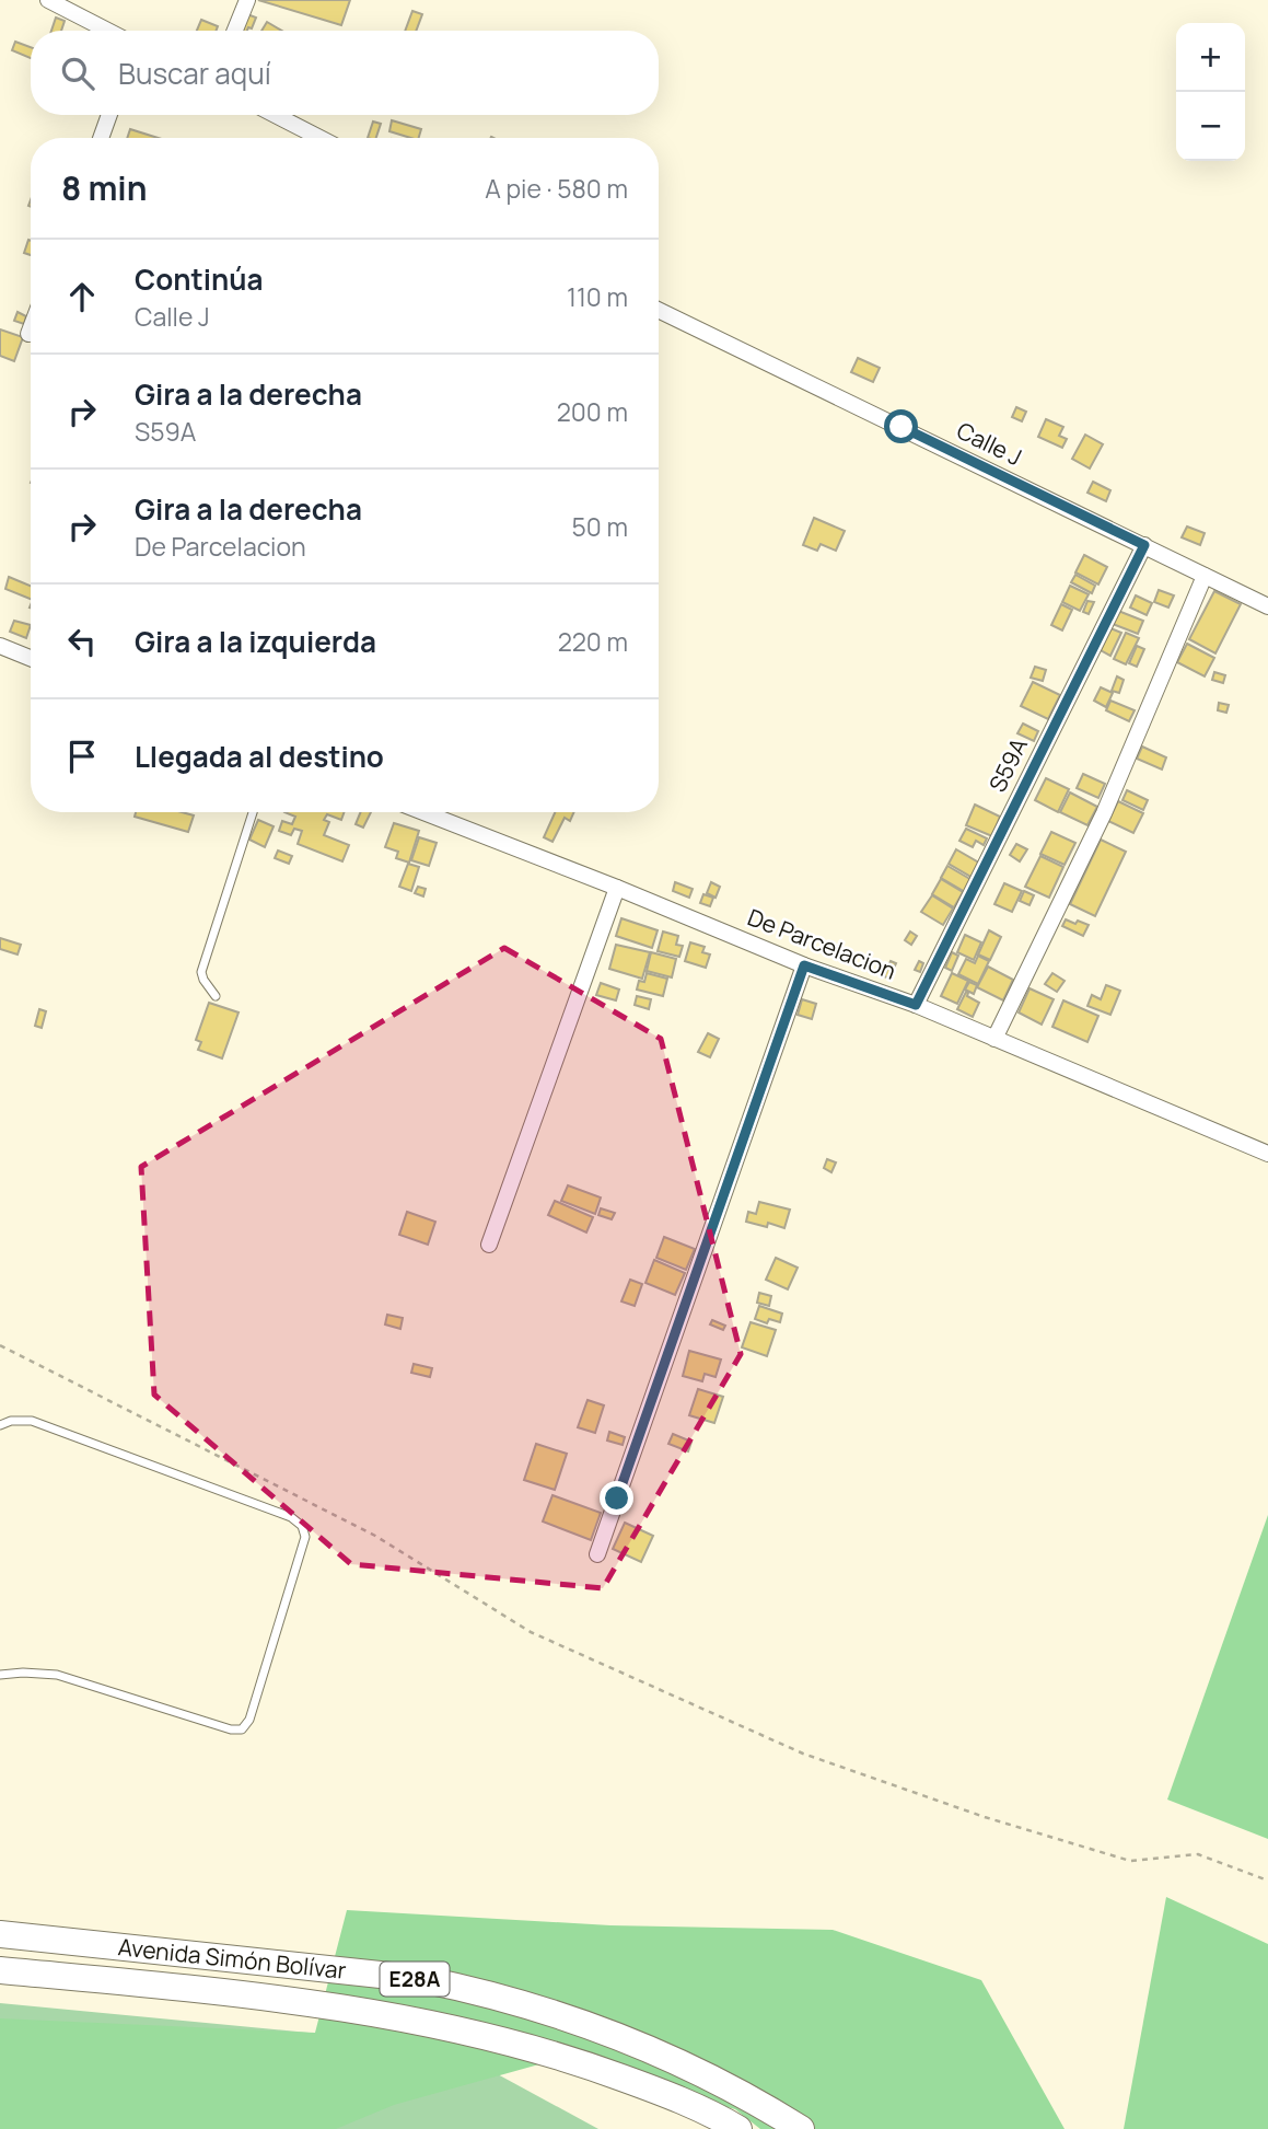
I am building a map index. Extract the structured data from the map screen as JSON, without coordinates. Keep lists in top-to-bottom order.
{
  "streets": {
    "highway": ["Avenida Simón Bolívar", "E28A"],
    "street": ["Calle J", "S59A", "De Parcelacion"]
  },
  "crossings": [
    ["Calle J", "S59A"],
    ["S59A", "De Parcelacion"]
  ],
  "page": {
    "map_buttons": ["+", "−"],
    "search": "Buscar aquí",
    "heading": ["8 min", "A pie · 580 m"],
    "list": [
      ["Continúa", "Calle J", "110 m"],
      ["Gira a la derecha", "S59A", "200 m"],
      ["Gira a la derecha", "De Parcelacion", "50 m"],
      ["Gira a la izquierda", "220 m"],
      "Llegada al destino"
    ]
  }
}
